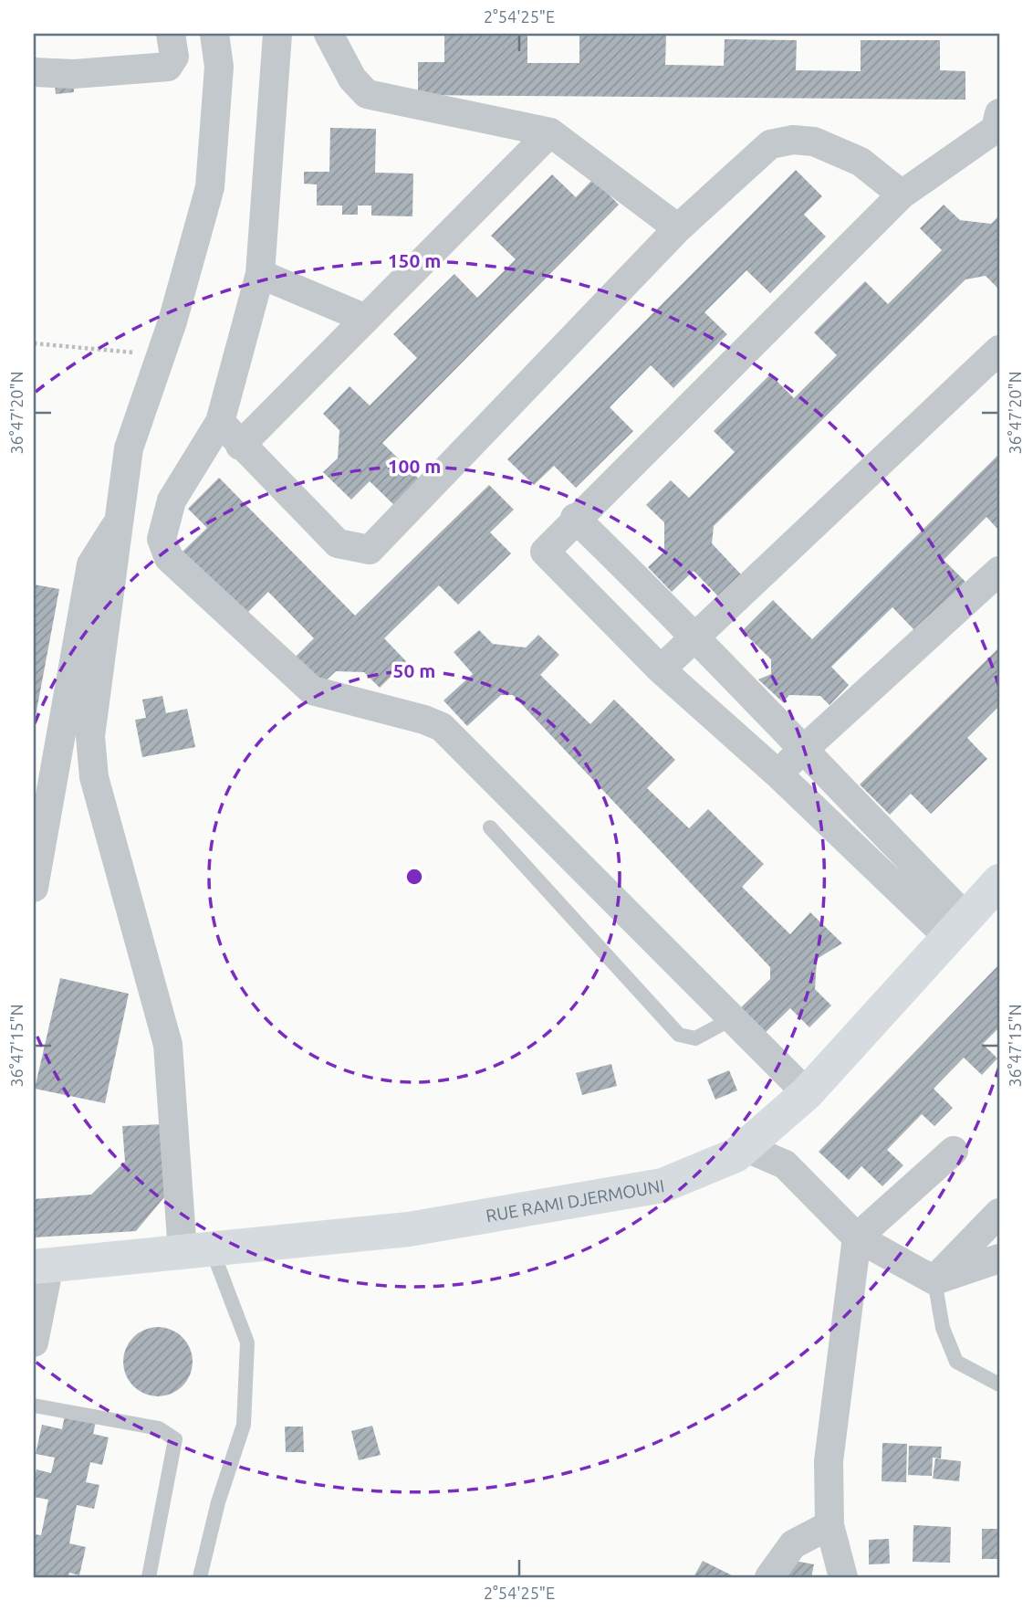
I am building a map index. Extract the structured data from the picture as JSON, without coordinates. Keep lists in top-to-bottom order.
{
  "streets": {
    "main road": ["RUE RAMI DJERMOUNI"]
  },
  "coordinates": ["2°54'25\"E", "36°47'20\"N", "36°47'15\"N"],
  "rings": ["150 m", "100 m", "50 m"]
}
